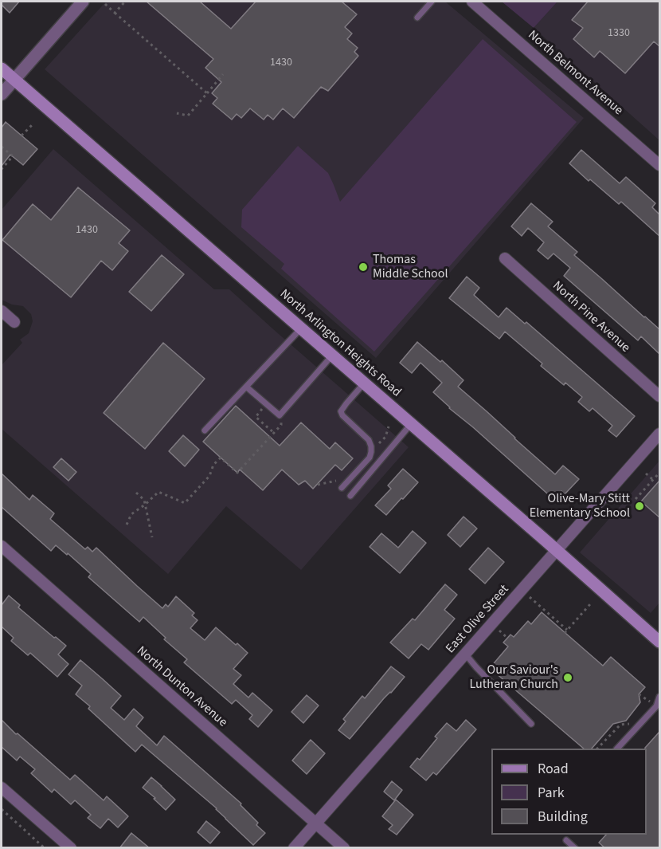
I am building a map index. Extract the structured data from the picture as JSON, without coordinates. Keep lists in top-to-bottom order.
{
  "streets": {
    "main road": ["North Arlington Heights Road"],
    "street": [
      "North Belmont Avenue",
      "North Pine Avenue",
      "East Olive Street",
      "North Dunton Avenue"
    ]
  },
  "crossings": [
    ["North Arlington Heights Road", "East Olive Street"],
    ["East Olive Street", "North Dunton Avenue"]
  ],
  "places": ["Thomas Middle School", "Olive-Mary Stitt Elementary School", "Our Saviour's Lutheran Church"],
  "house_numbers": ["1330", "1430", "1430"],
  "legend": ["Road", "Park", "Building"]
}
